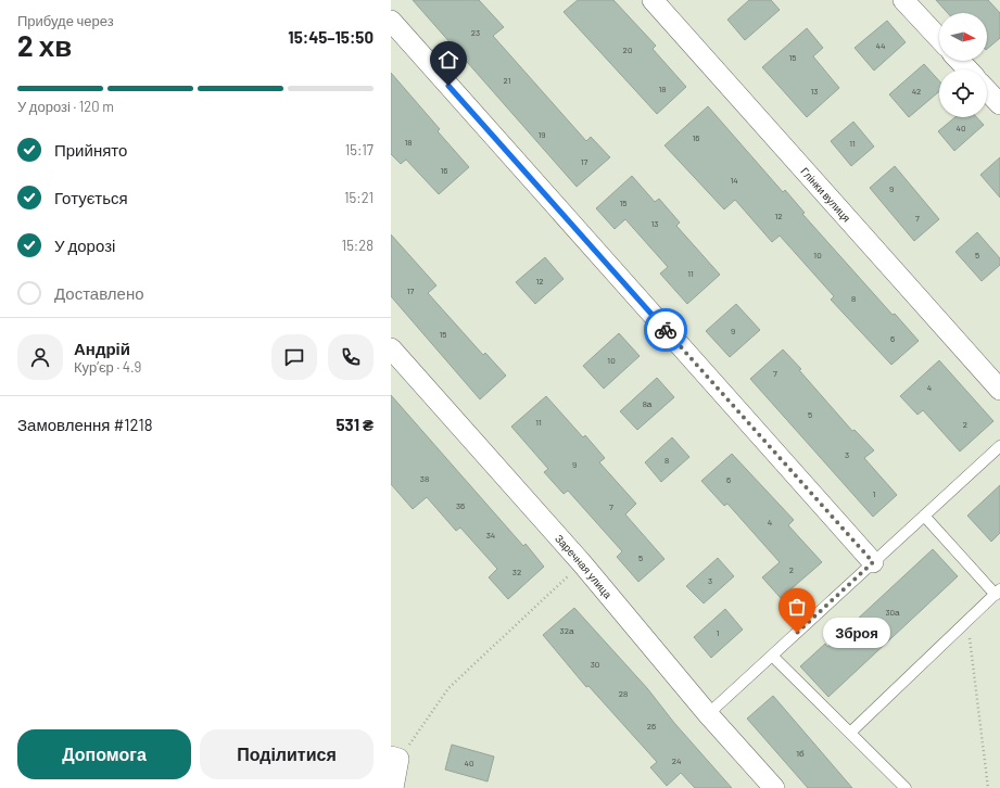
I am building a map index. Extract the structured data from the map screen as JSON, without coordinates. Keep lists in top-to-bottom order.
{
  "streets": {
    "street": ["Глінки вулиця", "Заречная улица"]
  },
  "places": ["Зброя"],
  "house_numbers": [
    "23",
    "44",
    "20",
    "15",
    "21",
    "18",
    "13",
    "42",
    "40",
    "19",
    "16",
    "18",
    "11",
    "17",
    "16",
    "14",
    "9",
    "15",
    "12",
    "7",
    "13",
    "10",
    "5",
    "11",
    "12",
    "17",
    "8",
    "9",
    "15",
    "6",
    "10",
    "7",
    "4",
    "8а",
    "5",
    "11",
    "2",
    "3",
    "8",
    "9",
    "38",
    "6",
    "1",
    "36",
    "7",
    "4",
    "34",
    "5",
    "2",
    "32",
    "3",
    "30а",
    "32а",
    "1",
    "30",
    "28",
    "26",
    "1б",
    "24",
    "40"
  ],
  "north": "right",
  "page": {
    "heading": ["2 хв", "Прибуде через", "15:45–15:50"],
    "panel": [
      "Андрій",
      "Кур’єр · 4.9",
      "Замовлення #1218",
      "531 ₴"
    ],
    "bar": "У дорозі · 120 m",
    "list": [
      ["Прийнято", "15:17"],
      ["Готується", "15:21"],
      ["У дорозі", "15:28"],
      "Доставлено"
    ],
    "bubble": "Зброя",
    "buttons": ["Допомога", "Поділитися"]
  }
}
